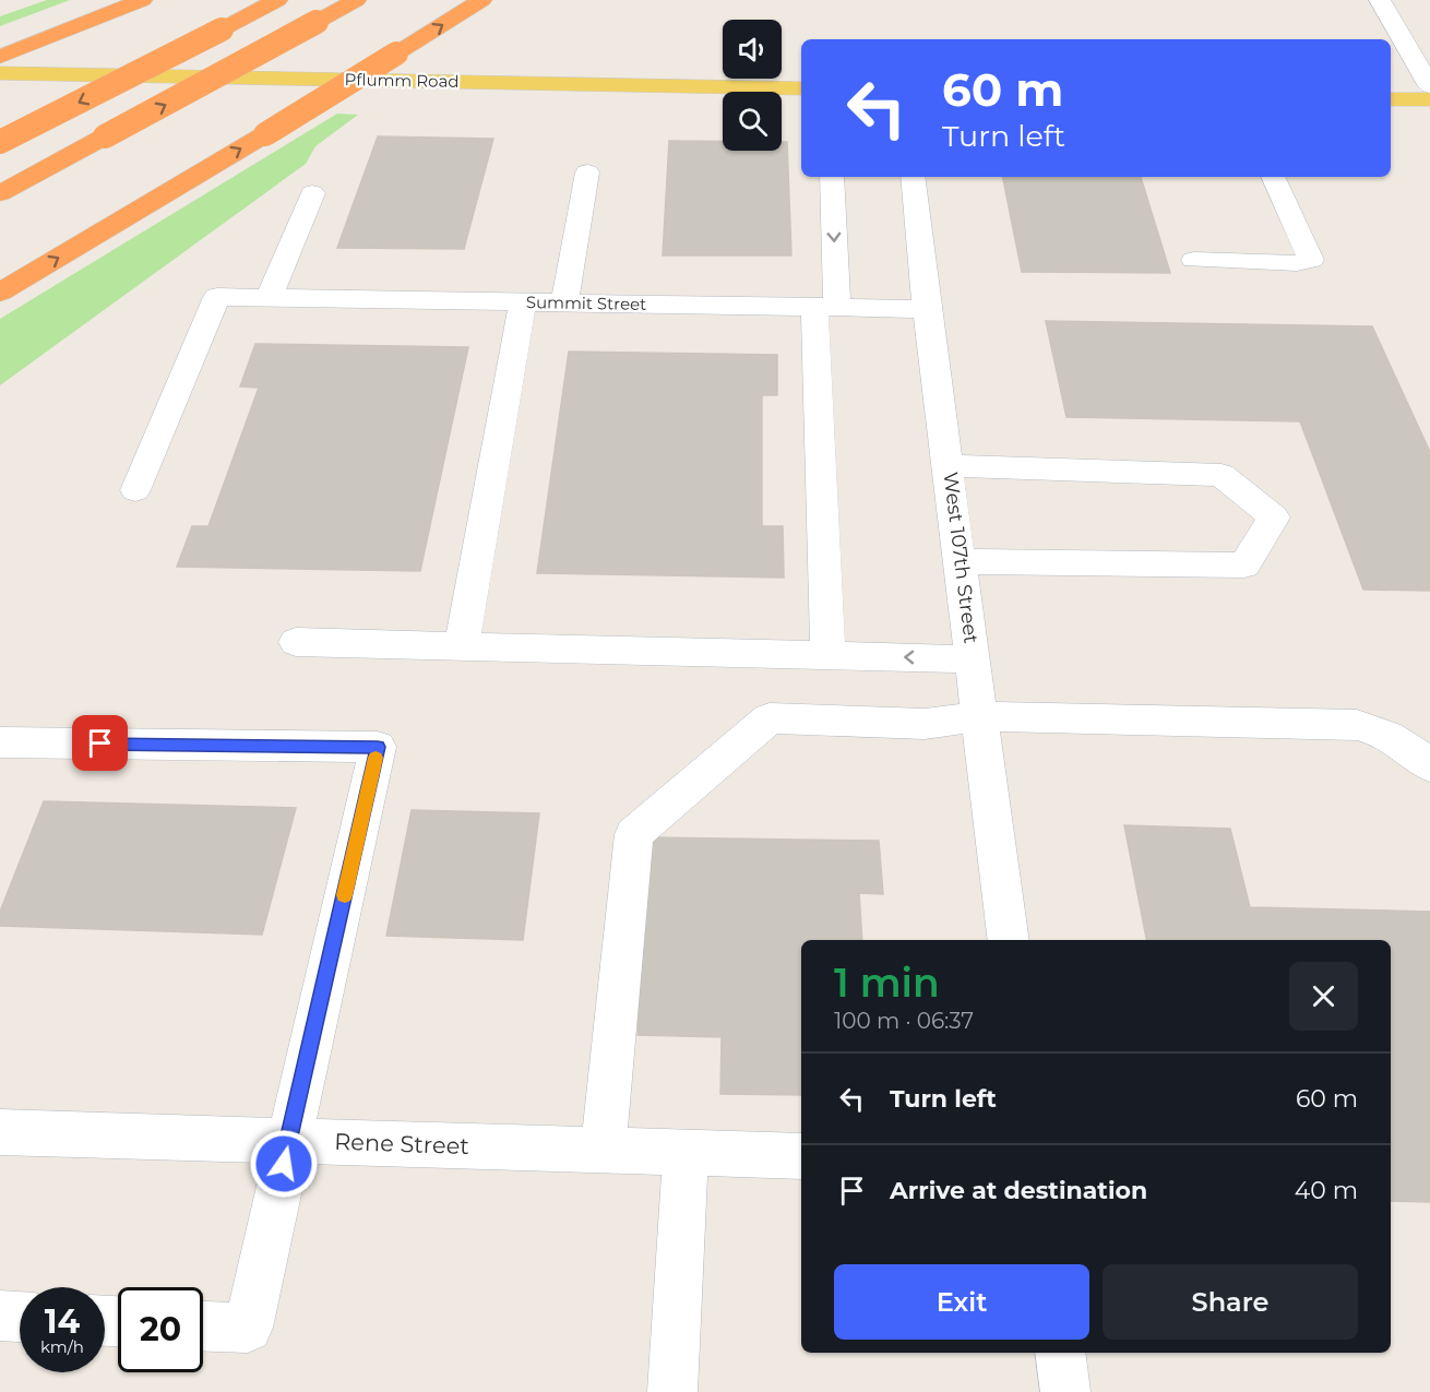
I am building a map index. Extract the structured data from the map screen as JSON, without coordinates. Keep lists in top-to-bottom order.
{
  "streets": {
    "main road": ["Pflumm Road"],
    "street": ["Summit Street", "West 107th Street", "Rene Street"]
  },
  "crossings": [
    ["Summit Street", "West 107th Street"]
  ],
  "page": {
    "turn": ["60 m", "Turn left"],
    "heading": ["1 min", "100 m · 06:37"],
    "list": [
      {
        "name": "Turn left",
        "value": "60 m"
      },
      {
        "name": "Arrive at destination",
        "value": "40 m"
      }
    ],
    "buttons": ["Exit", "Share"],
    "speed": "14 km/h",
    "limit": "20"
  }
}
